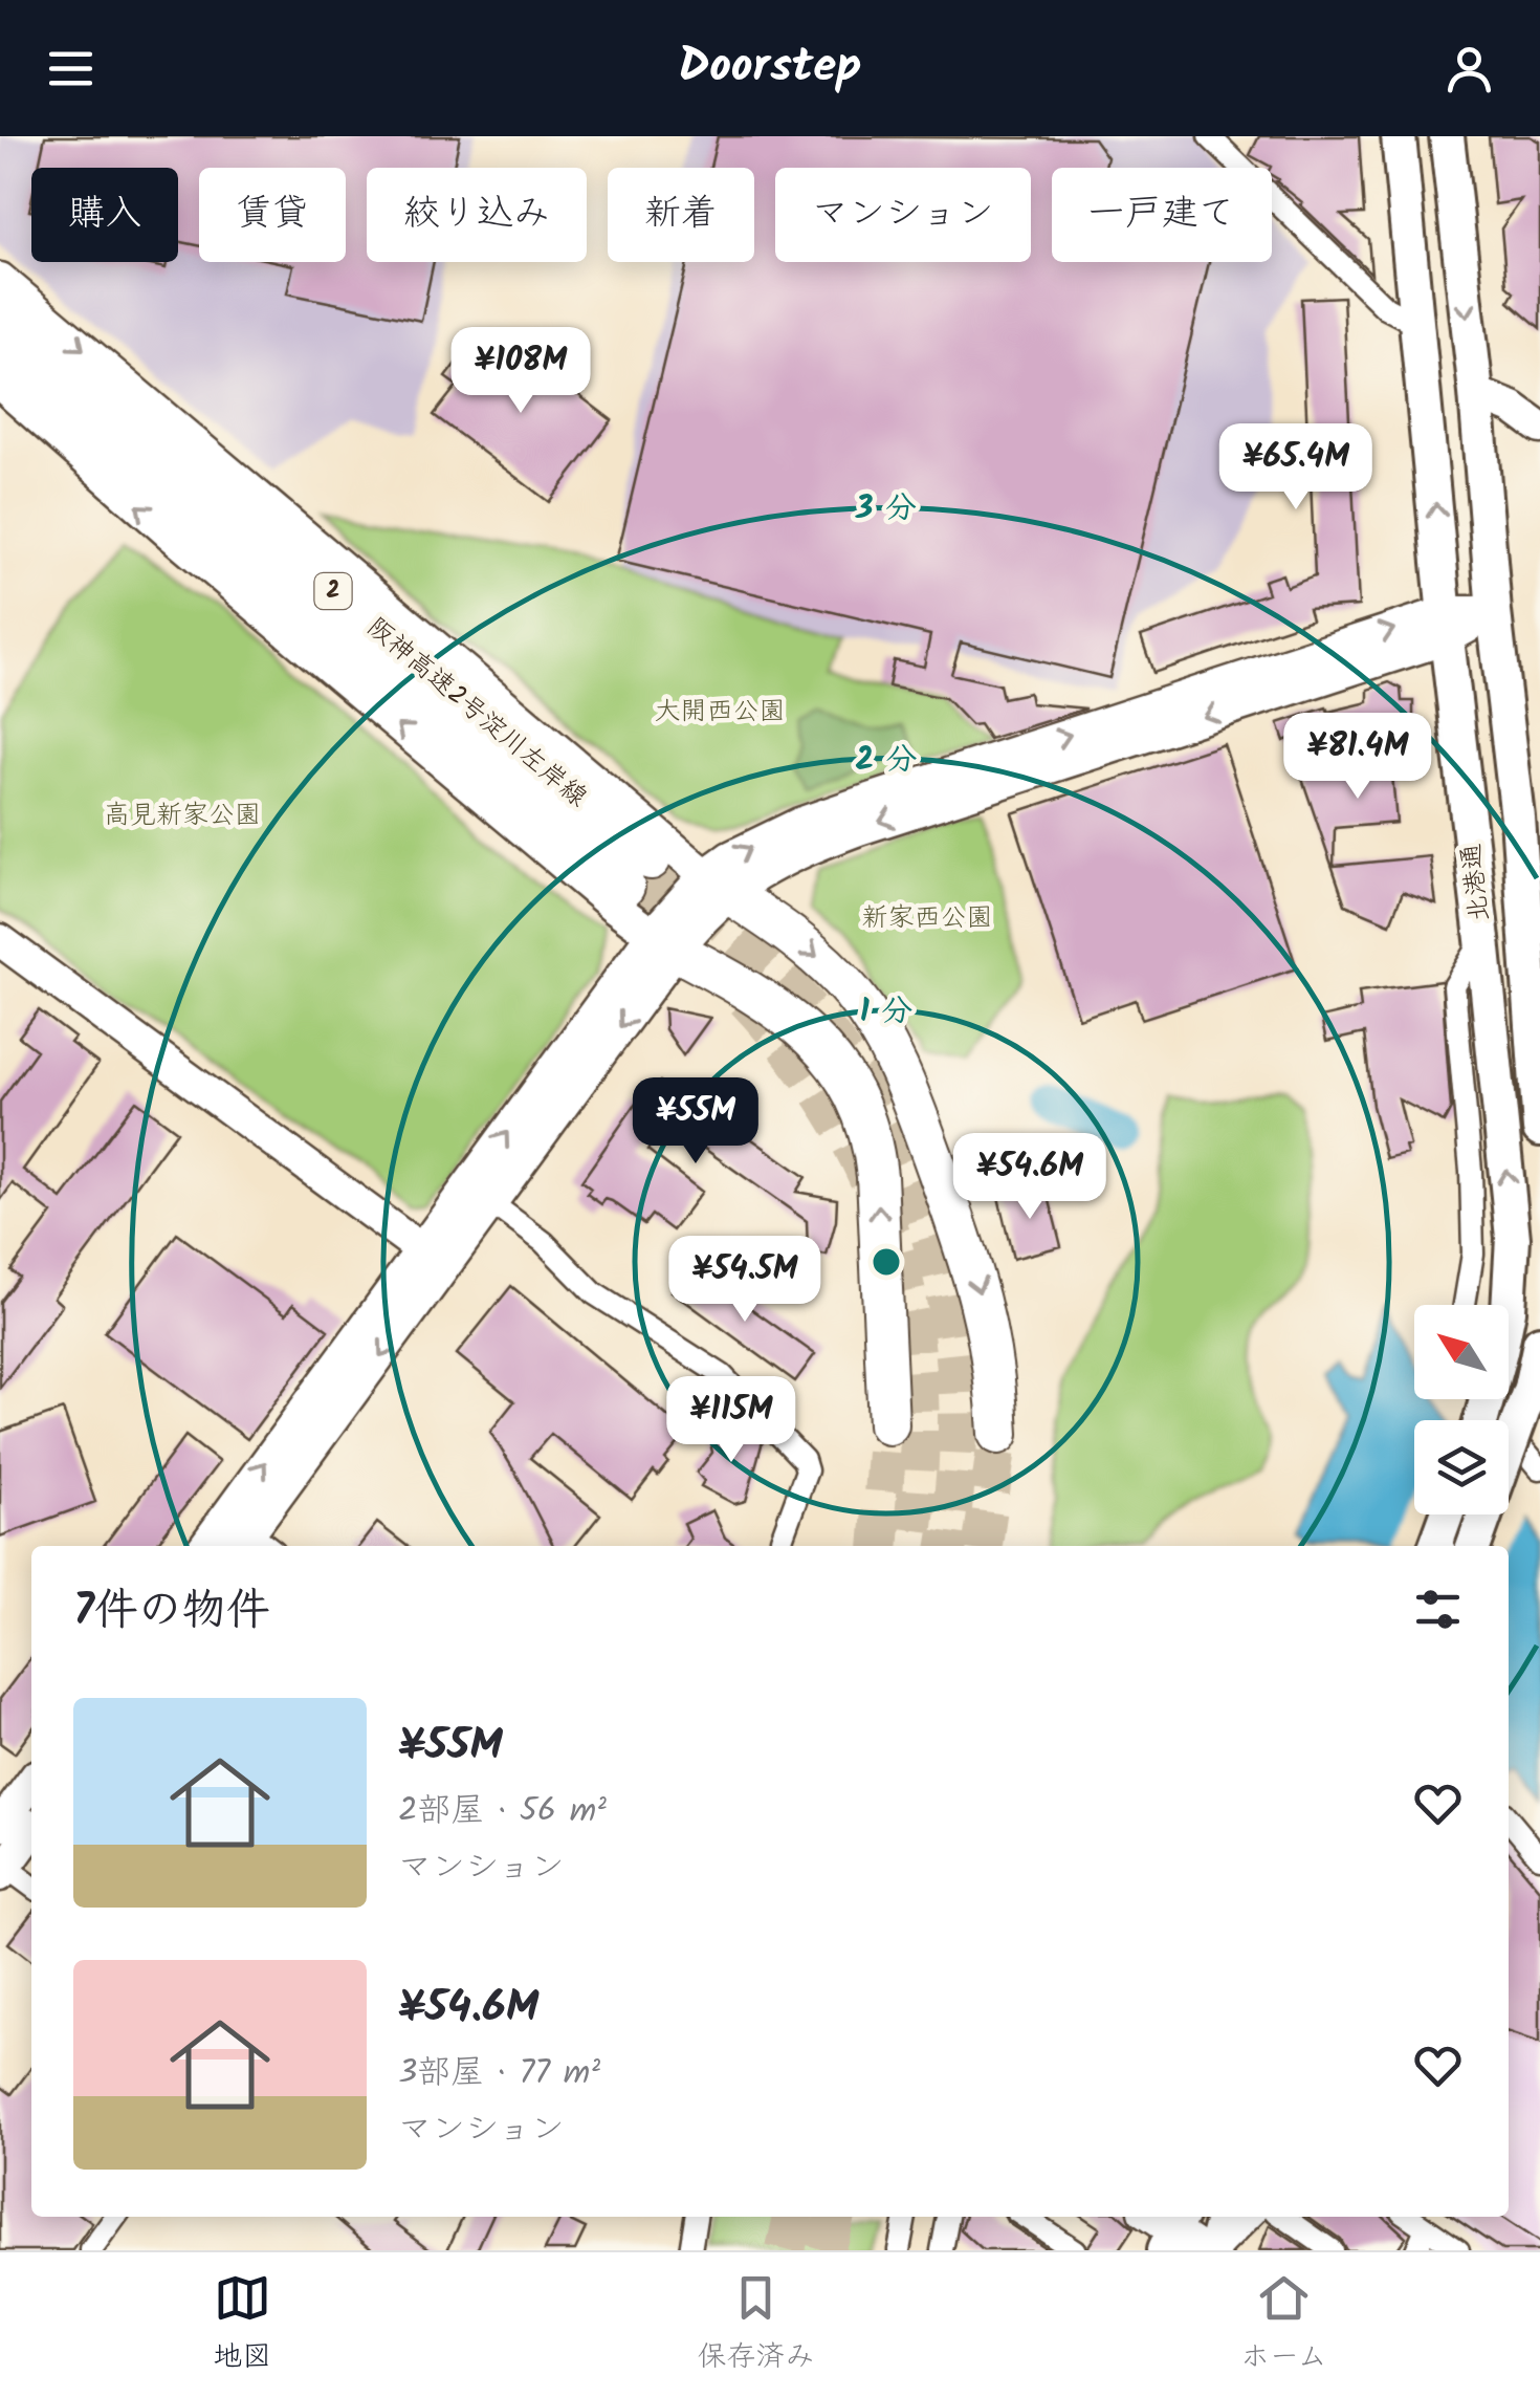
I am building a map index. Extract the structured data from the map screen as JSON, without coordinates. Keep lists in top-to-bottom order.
{
  "streets": {
    "highway": ["2", "阪神高速2号淀川左岸線"],
    "main road": ["北港通"]
  },
  "parks": ["大開西公園", "高見新家公園", "新家西公園"],
  "north": "top left",
  "page": {
    "header": "Doorstep",
    "chip": [
      "購入",
      "賃貸",
      "絞り込み",
      "新着",
      "マンション",
      "一戸建て"
    ],
    "price": [
      "¥108M",
      "¥65.4M",
      "¥81.4M",
      "¥55M",
      "¥54.6M",
      "¥54.5M",
      "¥115M"
    ],
    "heading": "7件の物件",
    "list": [
      {
        "name": "¥55M",
        "note": "2部屋 · 56 m² · マンション"
      },
      {
        "name": "¥54.6M",
        "note": "3部屋 · 77 m² · マンション"
      }
    ],
    "tabs": ["地図", "保存済み", "ホーム"]
  },
  "rings": ["3 分", "2 分", "1 分"]
}
